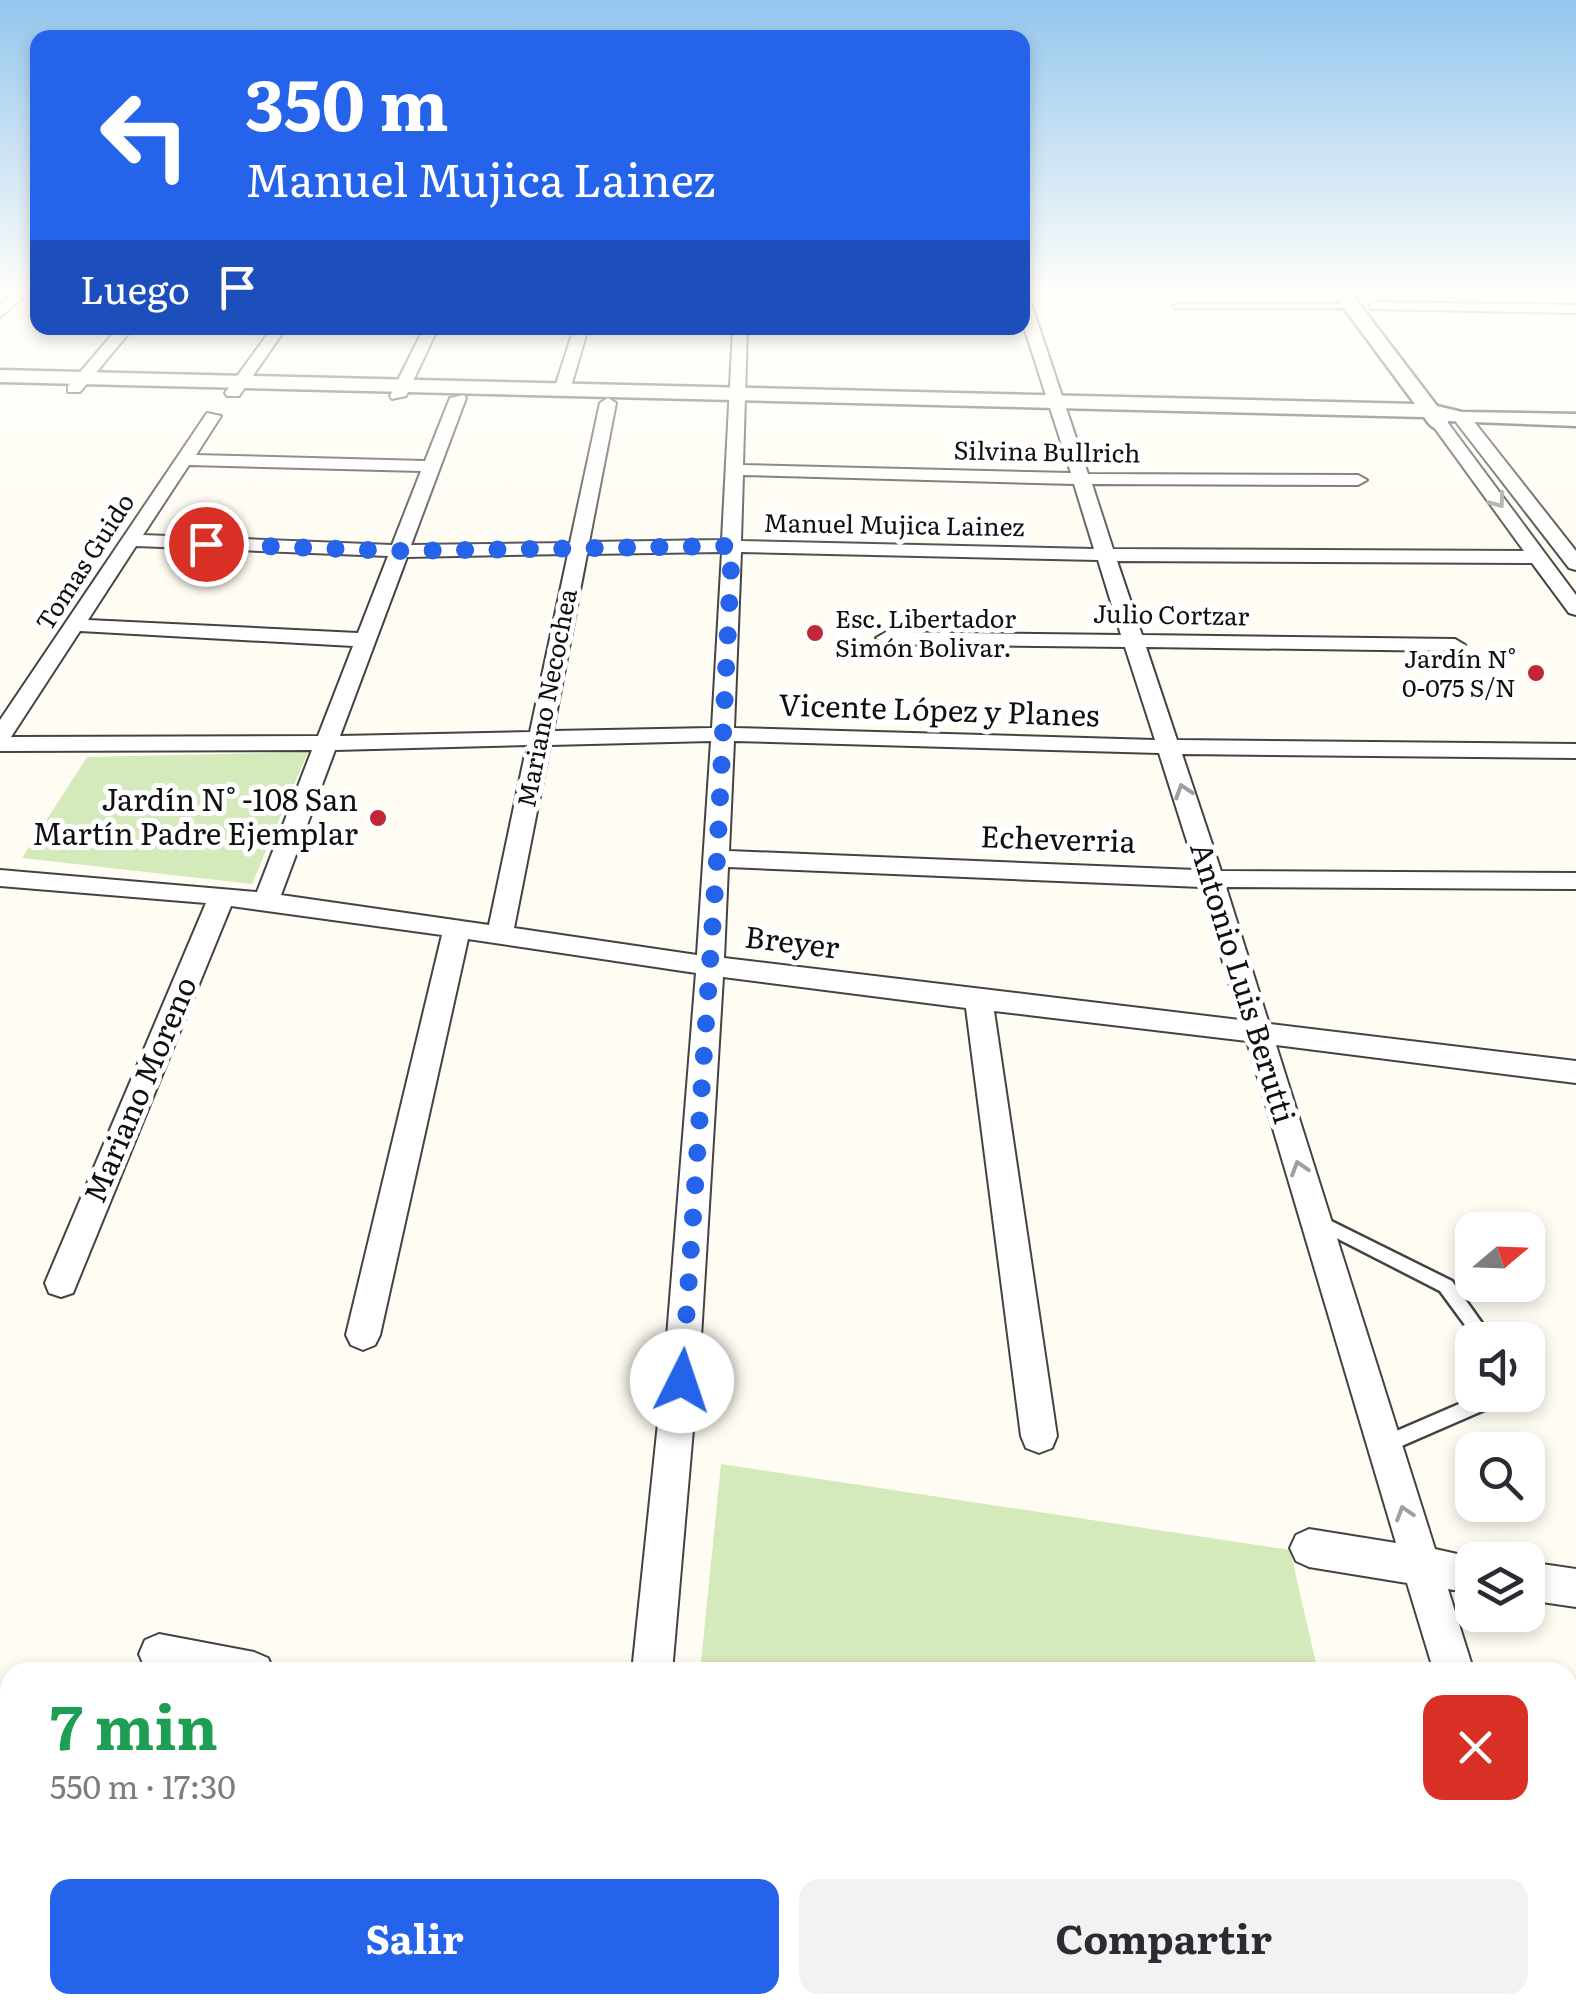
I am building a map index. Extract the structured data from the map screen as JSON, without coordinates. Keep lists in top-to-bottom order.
{
  "streets": {
    "street": [
      "Silvina Bullrich",
      "Manuel Mujica Lainez",
      "Tomas Guido",
      "Julio Cortzar",
      "Mariano Necochea",
      "Vicente López y Planes",
      "Echeverria",
      "Breyer",
      "Antonio Luis Berutti",
      "Mariano Moreno"
    ]
  },
  "crossings": [
    ["Silvina Bullrich", "Antonio Luis Berutti"],
    ["Manuel Mujica Lainez", "Tomas Guido"],
    ["Manuel Mujica Lainez", "Mariano Necochea"],
    ["Manuel Mujica Lainez", "Antonio Luis Berutti"],
    ["Tomas Guido", "Vicente López y Planes"],
    ["Julio Cortzar", "Antonio Luis Berutti"],
    ["Mariano Necochea", "Vicente López y Planes"],
    ["Mariano Necochea", "Breyer"],
    ["Vicente López y Planes", "Antonio Luis Berutti"],
    ["Echeverria", "Antonio Luis Berutti"],
    ["Breyer", "Antonio Luis Berutti"],
    ["Breyer", "Mariano Moreno"]
  ],
  "places": ["Esc. Libertador Simón Bolivar.", "Jardín N° 0-075 S/N", "Jardín N° -108 San Martín Padre Ejemplar"],
  "north": "right",
  "page": {
    "turn": ["350 m", "Manuel Mujica Lainez"],
    "then": "Luego",
    "heading": ["7 min", "550 m · 17:30"],
    "buttons": ["Salir", "Compartir"]
  }
}
